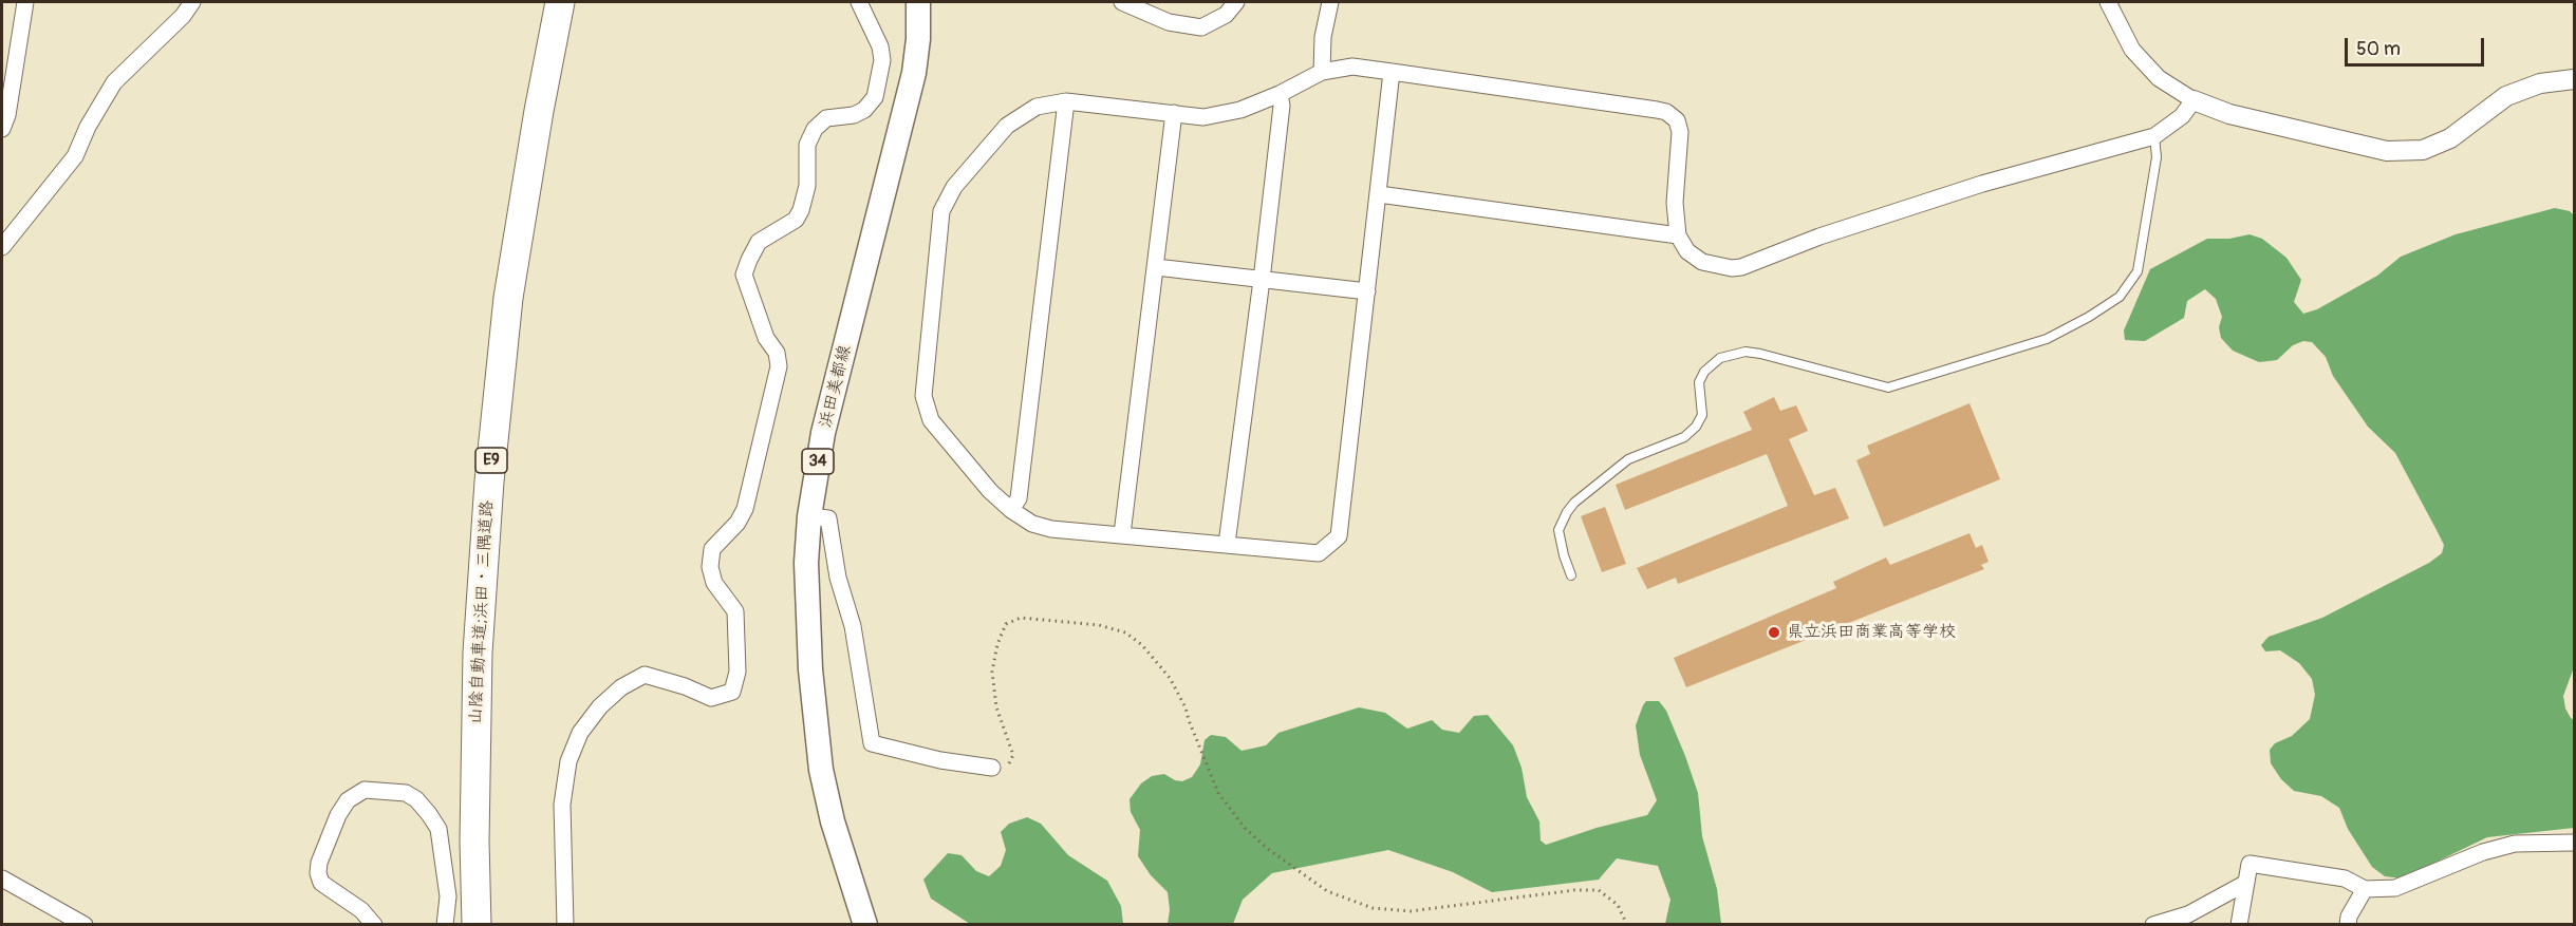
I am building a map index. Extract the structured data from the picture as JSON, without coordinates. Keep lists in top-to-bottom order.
{
  "streets": {
    "highway": ["E9", "山陰自動車道;浜田・三隅道路"],
    "main road": ["浜田美都線", "34"]
  },
  "places": ["県立浜田商業高等学校"],
  "scale_bar": "50 m"
}
